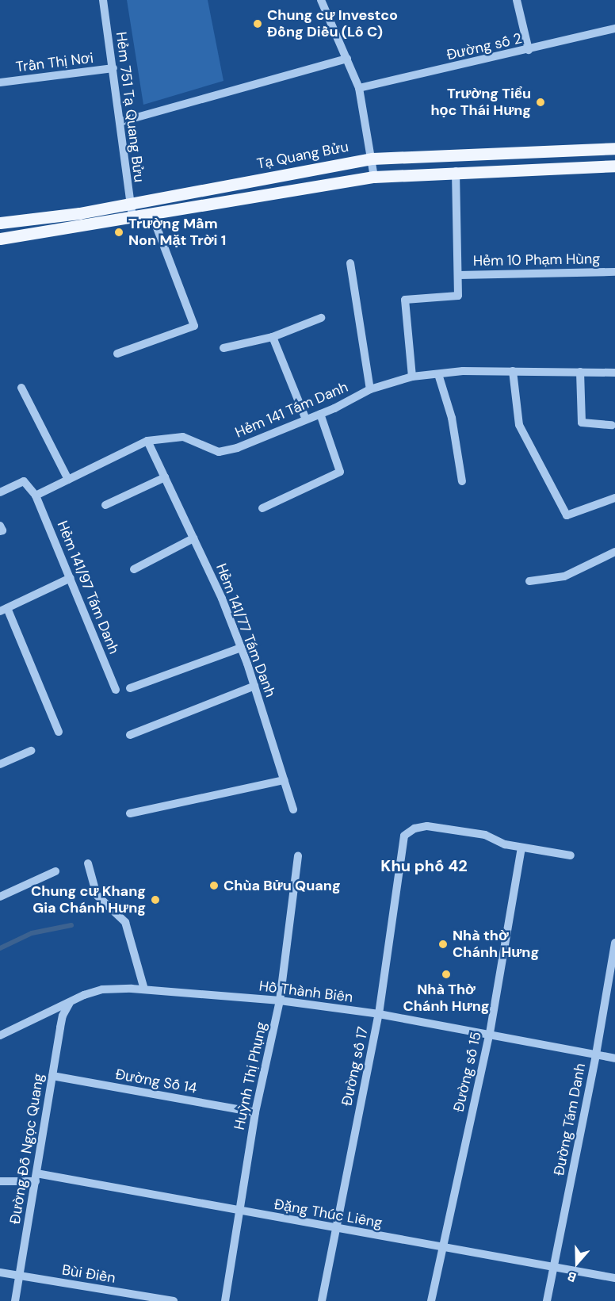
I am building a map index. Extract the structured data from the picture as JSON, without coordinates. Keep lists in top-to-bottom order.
{
  "streets": {
    "main road": ["Tạ Quang Bửu"],
    "street": [
      "Đường số 2",
      "Trần Thị Nơi",
      "Hẻm 751 Tạ Quang Bửu",
      "Hẻm 10 Phạm Hùng",
      "Hẻm 141 Tám Danh",
      "Hẻm 141/97 Tám Danh",
      "Hẻm 141/77 Tám Danh",
      "Hồ Thành Biên",
      "Đường số 17",
      "Đường số 15",
      "Huỳnh Thị Phụng",
      "Đường Số 14",
      "Đường Tám Danh",
      "Đường Đỗ Ngọc Quang",
      "Đặng Thúc Liêng",
      "Bùi Điền"
    ]
  },
  "crossings": [
    ["Trần Thị Nơi", "Hẻm 751 Tạ Quang Bửu"],
    ["Hẻm 751 Tạ Quang Bửu", "Tạ Quang Bửu"],
    ["Hẻm 141 Tám Danh", "Hẻm 141/97 Tám Danh"],
    ["Hẻm 141 Tám Danh", "Hẻm 141/77 Tám Danh"],
    ["Hồ Thành Biên", "Đường số 17"],
    ["Hồ Thành Biên", "Đường số 15"],
    ["Hồ Thành Biên", "Huỳnh Thị Phụng"],
    ["Hồ Thành Biên", "Đường Tám Danh"],
    ["Hồ Thành Biên", "Đường Đỗ Ngọc Quang"],
    ["Đường số 17", "Đường số 15"],
    ["Đường số 17", "Đặng Thúc Liêng"],
    ["Đường số 15", "Đặng Thúc Liêng"],
    ["Huỳnh Thị Phụng", "Đường Số 14"],
    ["Huỳnh Thị Phụng", "Đặng Thúc Liêng"],
    ["Đường Số 14", "Đường Đỗ Ngọc Quang"],
    ["Đường Tám Danh", "Đặng Thúc Liêng"],
    ["Đường Đỗ Ngọc Quang", "Đặng Thúc Liêng"],
    ["Đường Đỗ Ngọc Quang", "Bùi Điền"]
  ],
  "districts": ["Khu phố 42"],
  "places": [
    "Chung cư Investco Đồng Diều (Lô C)",
    "Trường Tiểu học Thái Hưng",
    "Trường Mầm Non Mặt Trời 1",
    "Chùa Bửu Quang",
    "Chung cư Khang Gia Chánh Hưng",
    "Nhà thờ Chánh Hưng",
    "Nhà Thờ Chánh Hưng"
  ],
  "north": "bottom"
}
